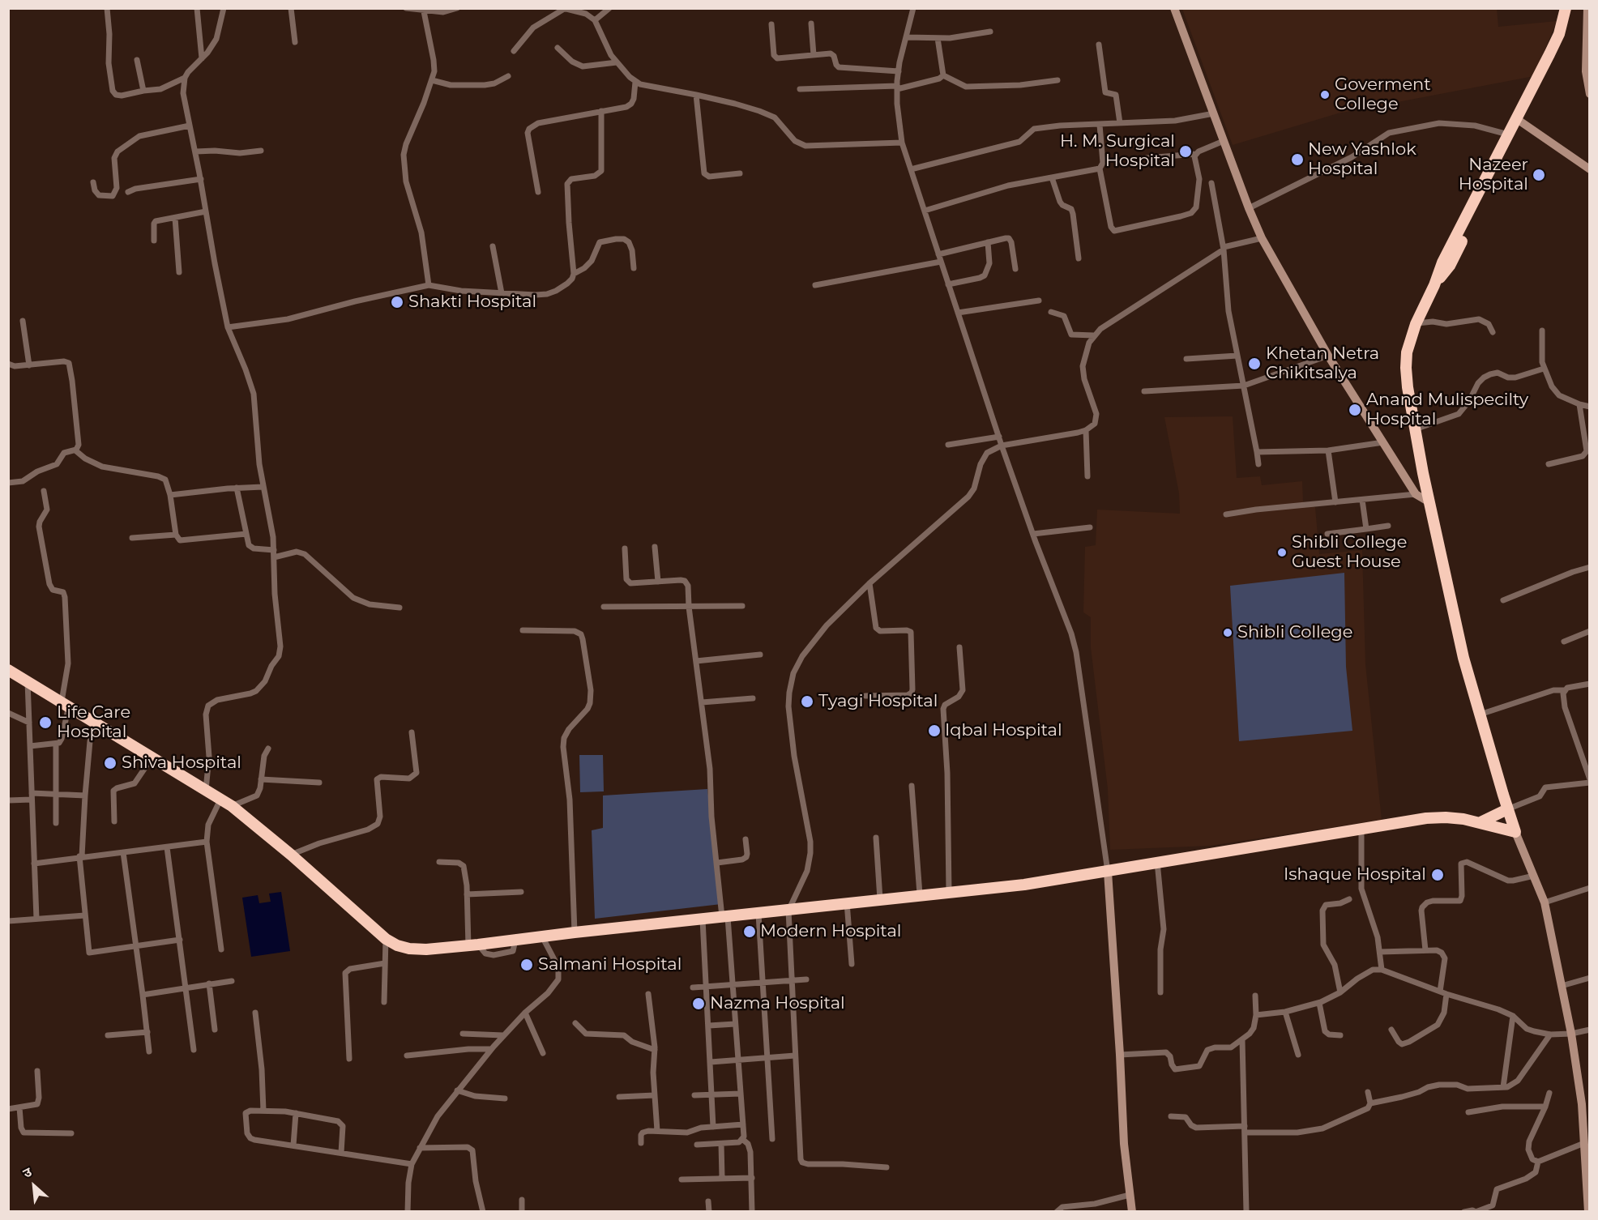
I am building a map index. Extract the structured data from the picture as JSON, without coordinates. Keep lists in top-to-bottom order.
{
  "places": [
    "Goverment College",
    "H. M. Surgical Hospital",
    "New Yashlok Hospital",
    "Nazeer Hospital",
    "Shakti Hospital",
    "Khetan Netra Chikitsalya",
    "Anand Mulispecilty Hospital",
    "Shibli College Guest House",
    "Shibli College",
    "Tyagi Hospital",
    "Life Care Hospital",
    "Iqbal Hospital",
    "Shiva Hospital",
    "Ishaque Hospital",
    "Modern Hospital",
    "Salmani Hospital",
    "Nazma Hospital"
  ],
  "north": "top left"
}
